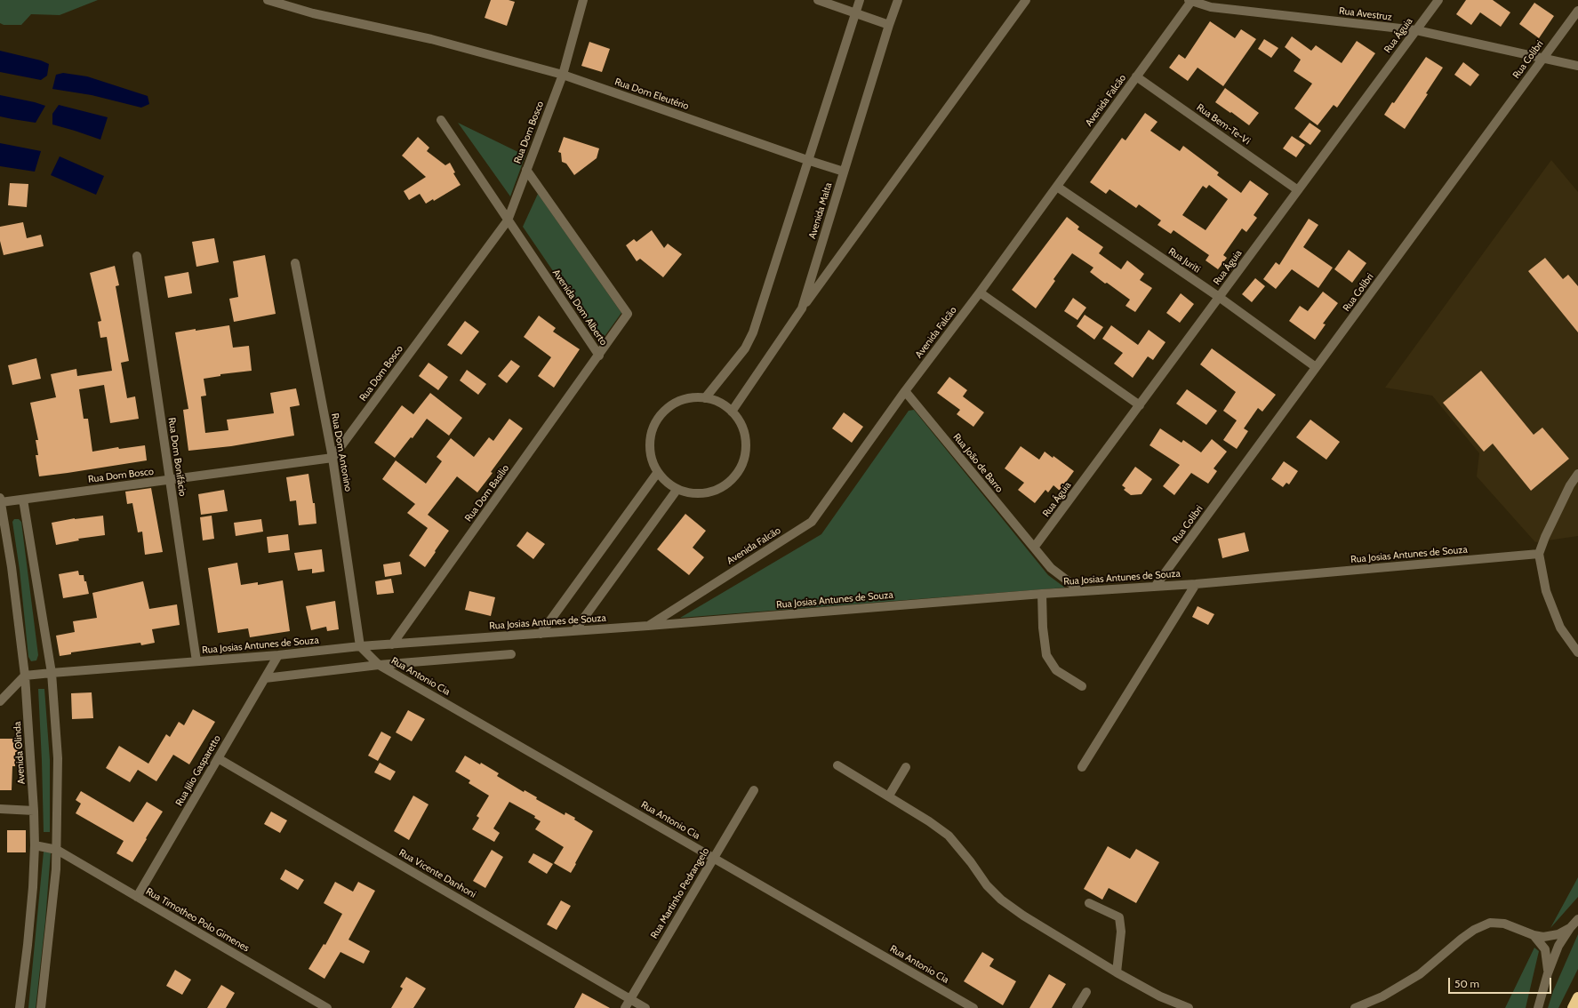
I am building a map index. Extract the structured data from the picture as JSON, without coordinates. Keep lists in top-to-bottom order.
{
  "streets": {
    "street": [
      "Rua Avestruz",
      "Rua Águia",
      "Rua Colibri",
      "Rua Dom Eleutério",
      "Avenida Falcão",
      "Rua Bem-Te-Vi",
      "Rua Dom Bosco",
      "Avenida Malta",
      "Rua Juriti",
      "Avenida Dom Alberto",
      "Rua Dom Antonino",
      "Rua Dom Bonifácio",
      "Rua João de Barro",
      "Rua Dom Basilio",
      "Rua Josias Antunes de Souza",
      "Rua Antonio Cia",
      "Avenida Olinda",
      "Rua Jilio Gasparetto",
      "Rua Vicente Danhoni",
      "Rua Martinho Pedrangelo",
      "Rua Timotheo Polo Gimenes"
    ]
  },
  "crossings": [
    ["Rua Avestruz", "Rua Águia"],
    ["Rua Avestruz", "Rua Colibri"],
    ["Rua Avestruz", "Avenida Falcão"],
    ["Rua Águia", "Rua Bem-Te-Vi"],
    ["Rua Águia", "Rua Juriti"],
    ["Rua Águia", "Rua João de Barro"],
    ["Rua Colibri", "Rua Juriti"],
    ["Rua Colibri", "Rua Josias Antunes de Souza"],
    ["Rua Dom Eleutério", "Rua Dom Bosco"],
    ["Rua Dom Eleutério", "Avenida Malta"],
    ["Avenida Falcão", "Rua Bem-Te-Vi"],
    ["Avenida Falcão", "Rua Juriti"],
    ["Avenida Falcão", "Rua João de Barro"],
    ["Avenida Falcão", "Rua Josias Antunes de Souza"],
    ["Rua Dom Bosco", "Avenida Dom Alberto"],
    ["Rua Dom Bosco", "Rua Dom Antonino"],
    ["Rua Dom Bosco", "Rua Dom Bonifácio"],
    ["Rua Dom Bosco", "Avenida Olinda"],
    ["Avenida Dom Alberto", "Rua Dom Basilio"],
    ["Rua Dom Antonino", "Rua Josias Antunes de Souza"],
    ["Rua Dom Antonino", "Rua Antonio Cia"],
    ["Rua Dom Bonifácio", "Rua Josias Antunes de Souza"],
    ["Rua João de Barro", "Rua Josias Antunes de Souza"],
    ["Rua Dom Basilio", "Rua Josias Antunes de Souza"],
    ["Rua Josias Antunes de Souza", "Rua Antonio Cia"],
    ["Rua Josias Antunes de Souza", "Avenida Olinda"],
    ["Rua Josias Antunes de Souza", "Rua Jilio Gasparetto"],
    ["Rua Antonio Cia", "Rua Martinho Pedrangelo"],
    ["Avenida Olinda", "Rua Timotheo Polo Gimenes"],
    ["Rua Jilio Gasparetto", "Rua Vicente Danhoni"],
    ["Rua Jilio Gasparetto", "Rua Timotheo Polo Gimenes"],
    ["Rua Vicente Danhoni", "Rua Martinho Pedrangelo"]
  ],
  "scale_bar": "50 m"
}
